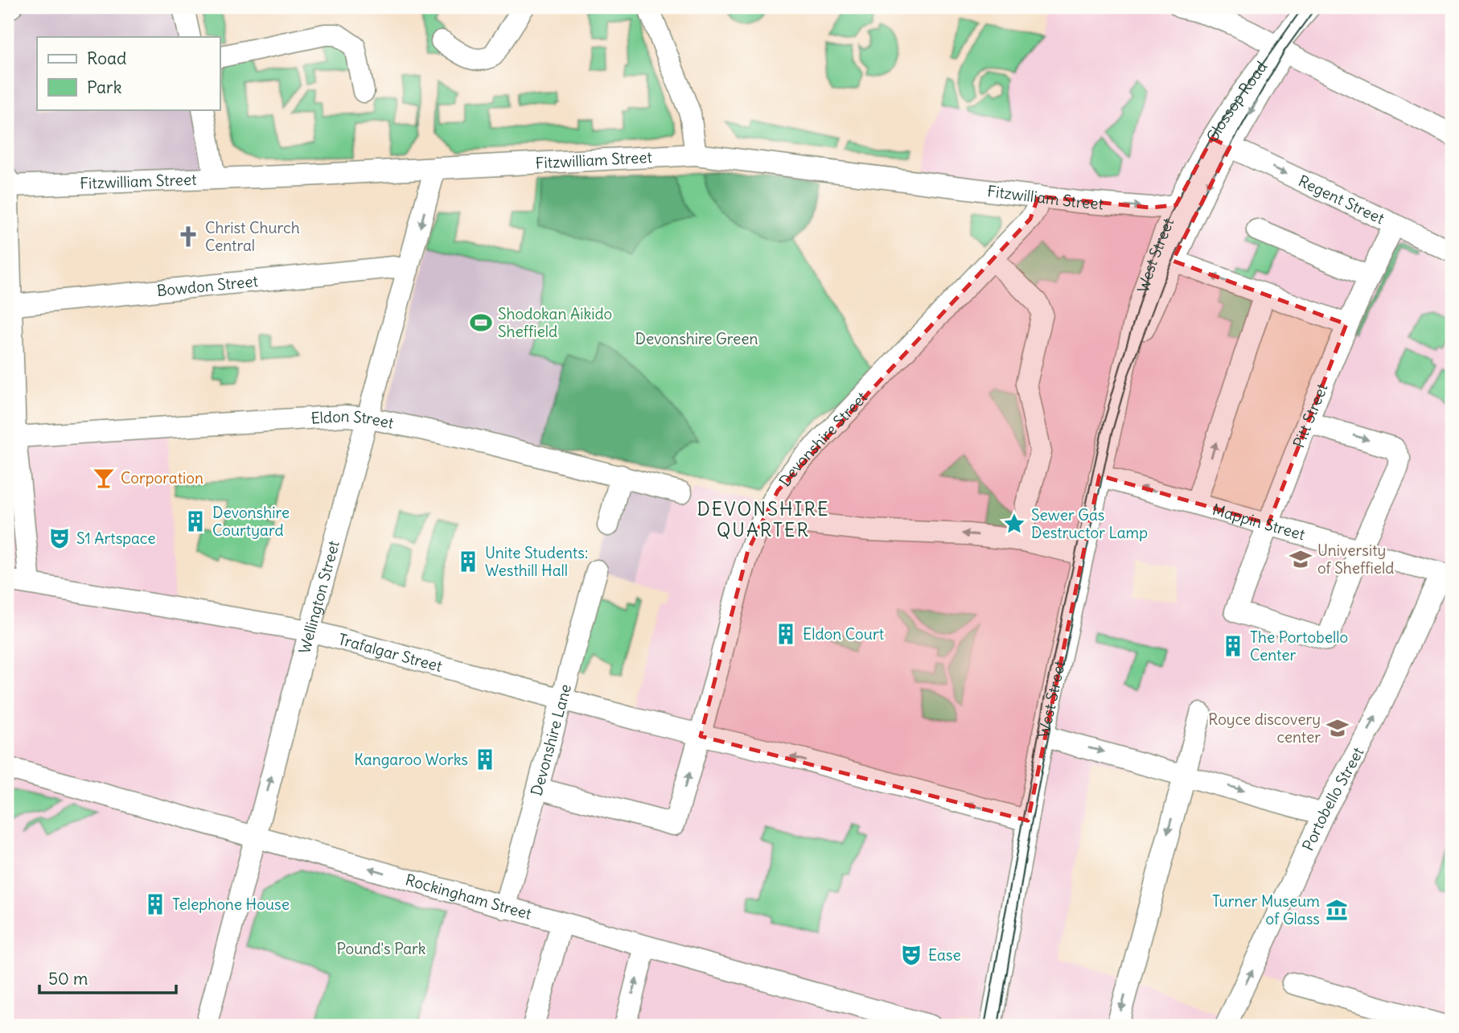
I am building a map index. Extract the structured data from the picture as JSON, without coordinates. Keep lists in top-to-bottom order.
{
  "streets": {
    "street": [
      "Glossop Road",
      "Fitzwilliam Street",
      "Regent Street",
      "West Street",
      "Bowdon Street",
      "Pitt Street",
      "Eldon Street",
      "Devonshire Street",
      "Mappin Street",
      "Wellington Street",
      "Trafalgar Street",
      "Devonshire Lane",
      "Portobello Street",
      "Rockingham Street"
    ]
  },
  "crossings": [
    ["Glossop Road", "Fitzwilliam Street"],
    ["Glossop Road", "Regent Street"],
    ["Glossop Road", "West Street"],
    ["Fitzwilliam Street", "West Street"],
    ["Fitzwilliam Street", "Devonshire Street"],
    ["Fitzwilliam Street", "Wellington Street"],
    ["Regent Street", "Pitt Street"],
    ["West Street", "Mappin Street"],
    ["West Street", "Trafalgar Street"],
    ["Bowdon Street", "Wellington Street"],
    ["Pitt Street", "Mappin Street"],
    ["Eldon Street", "Wellington Street"],
    ["Devonshire Street", "Trafalgar Street"],
    ["Devonshire Street", "Devonshire Lane"],
    ["Mappin Street", "Portobello Street"],
    ["Wellington Street", "Trafalgar Street"],
    ["Wellington Street", "Rockingham Street"],
    ["Trafalgar Street", "Devonshire Lane"],
    ["Devonshire Lane", "Rockingham Street"]
  ],
  "districts": ["DEVONSHIRE QUARTER"],
  "parks": ["Devonshire Green", "Pound's Park"],
  "places": {
    "church": ["Christ Church Central"],
    "sports": ["Shodokan Aikido Sheffield"],
    "bar": ["Corporation"],
    "building": [
      "Devonshire Courtyard",
      "Unite Students: Westhill Hall",
      "Eldon Court",
      "The Portobello Center",
      "Kangaroo Works",
      "Telephone House"
    ],
    "place": ["Sewer Gas Destructor Lamp"],
    "theatre": ["S1 Artspace", "Ease"],
    "school or university": ["University of Sheffield", "Royce discovery center"],
    "museum": ["Turner Museum of Glass"]
  },
  "legend": ["Road", "Park"],
  "scale_bar": "50 m"
}
